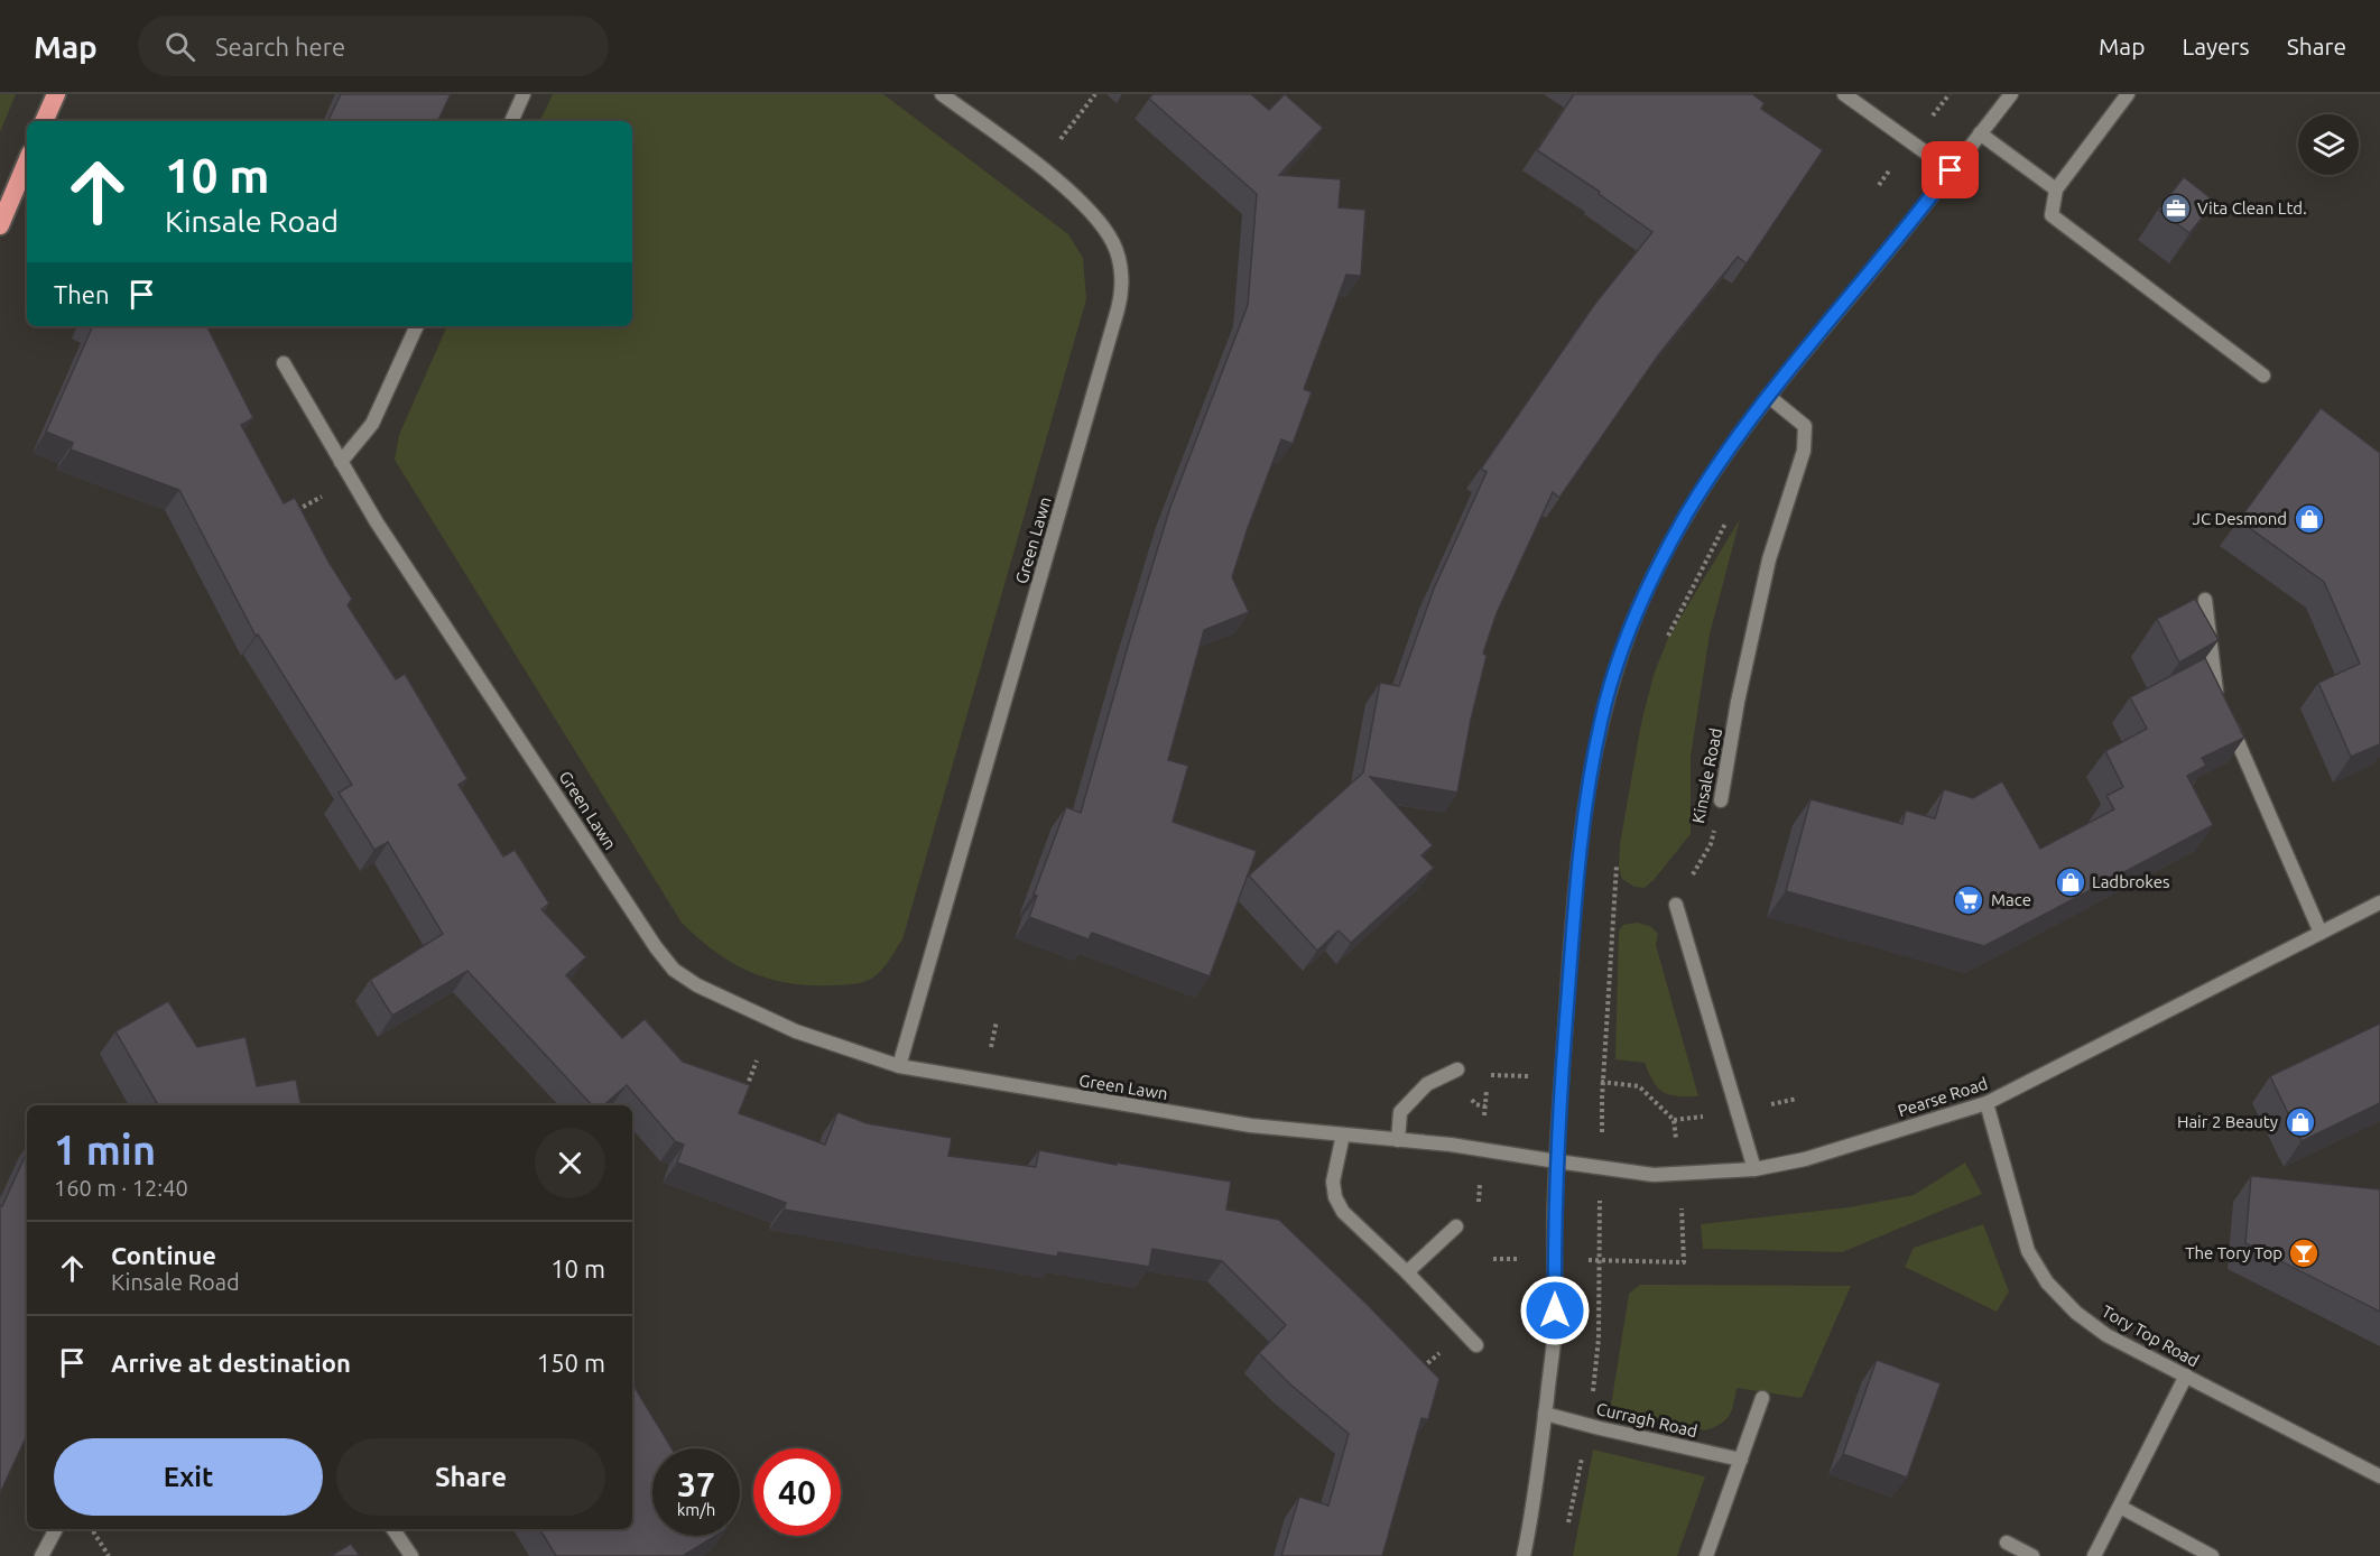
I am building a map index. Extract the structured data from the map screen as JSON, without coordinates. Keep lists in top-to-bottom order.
{
  "streets": {
    "street": [
      "Green Lawn",
      "Kinsale Road",
      "Pearse Road",
      "Tory Top Road",
      "Curragh Road"
    ]
  },
  "crossings": [
    ["Green Lawn", "Pearse Road"],
    ["Pearse Road", "Tory Top Road"]
  ],
  "places": {
    "office": ["Vita Clean Ltd."],
    "shop": ["JC Desmond", "Ladbrokes", "Hair 2 Beauty"],
    "supermarket": ["Mace"],
    "bar": ["The Tory Top"]
  },
  "page": {
    "header": "Map",
    "search": "Search here",
    "nav": ["Map", "Layers", "Share"],
    "turn": ["10 m", "Kinsale Road"],
    "then": "Then",
    "heading": ["1 min", "160 m · 12:40"],
    "list": [
      {
        "name": "Continue",
        "note": "Kinsale Road",
        "value": "10 m"
      },
      {
        "name": "Arrive at destination",
        "value": "150 m"
      }
    ],
    "buttons": ["Exit", "Share"],
    "speed": "37 km/h",
    "limit": "40"
  }
}
